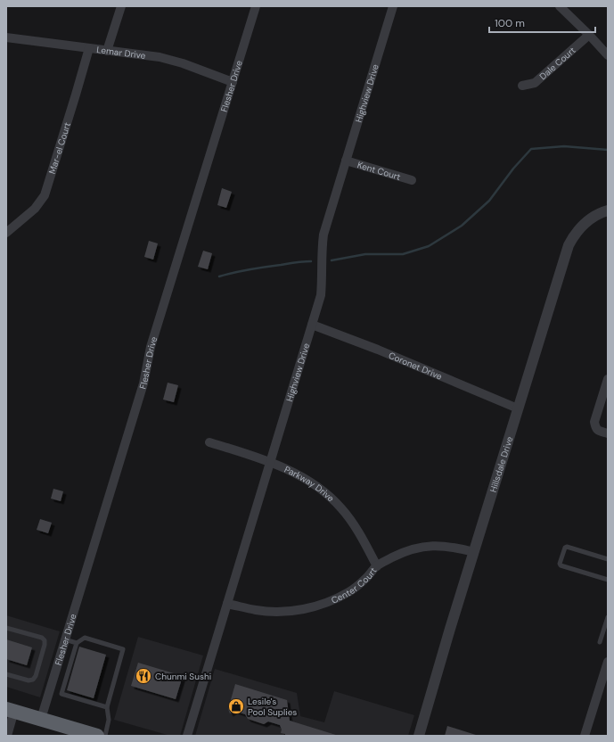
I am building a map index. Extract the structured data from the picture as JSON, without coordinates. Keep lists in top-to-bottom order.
{
  "streets": {
    "street": [
      "Lemar Drive",
      "Dale Court",
      "Flesher Drive",
      "Highview Drive",
      "Mar-el Court",
      "Kent Court",
      "Coronet Drive",
      "Hillsdale Drive",
      "Parkway Drive",
      "Center Court"
    ]
  },
  "crossings": [
    ["Lemar Drive", "Flesher Drive"],
    ["Lemar Drive", "Mar-el Court"],
    ["Highview Drive", "Kent Court"],
    ["Highview Drive", "Coronet Drive"],
    ["Highview Drive", "Parkway Drive"],
    ["Highview Drive", "Center Court"],
    ["Coronet Drive", "Hillsdale Drive"],
    ["Hillsdale Drive", "Center Court"],
    ["Parkway Drive", "Center Court"]
  ],
  "places": {
    "restaurant": ["Chunmi Sushi"],
    "shop": ["Lesile's Pool Suplies"]
  },
  "scale_bar": "100 m"
}
